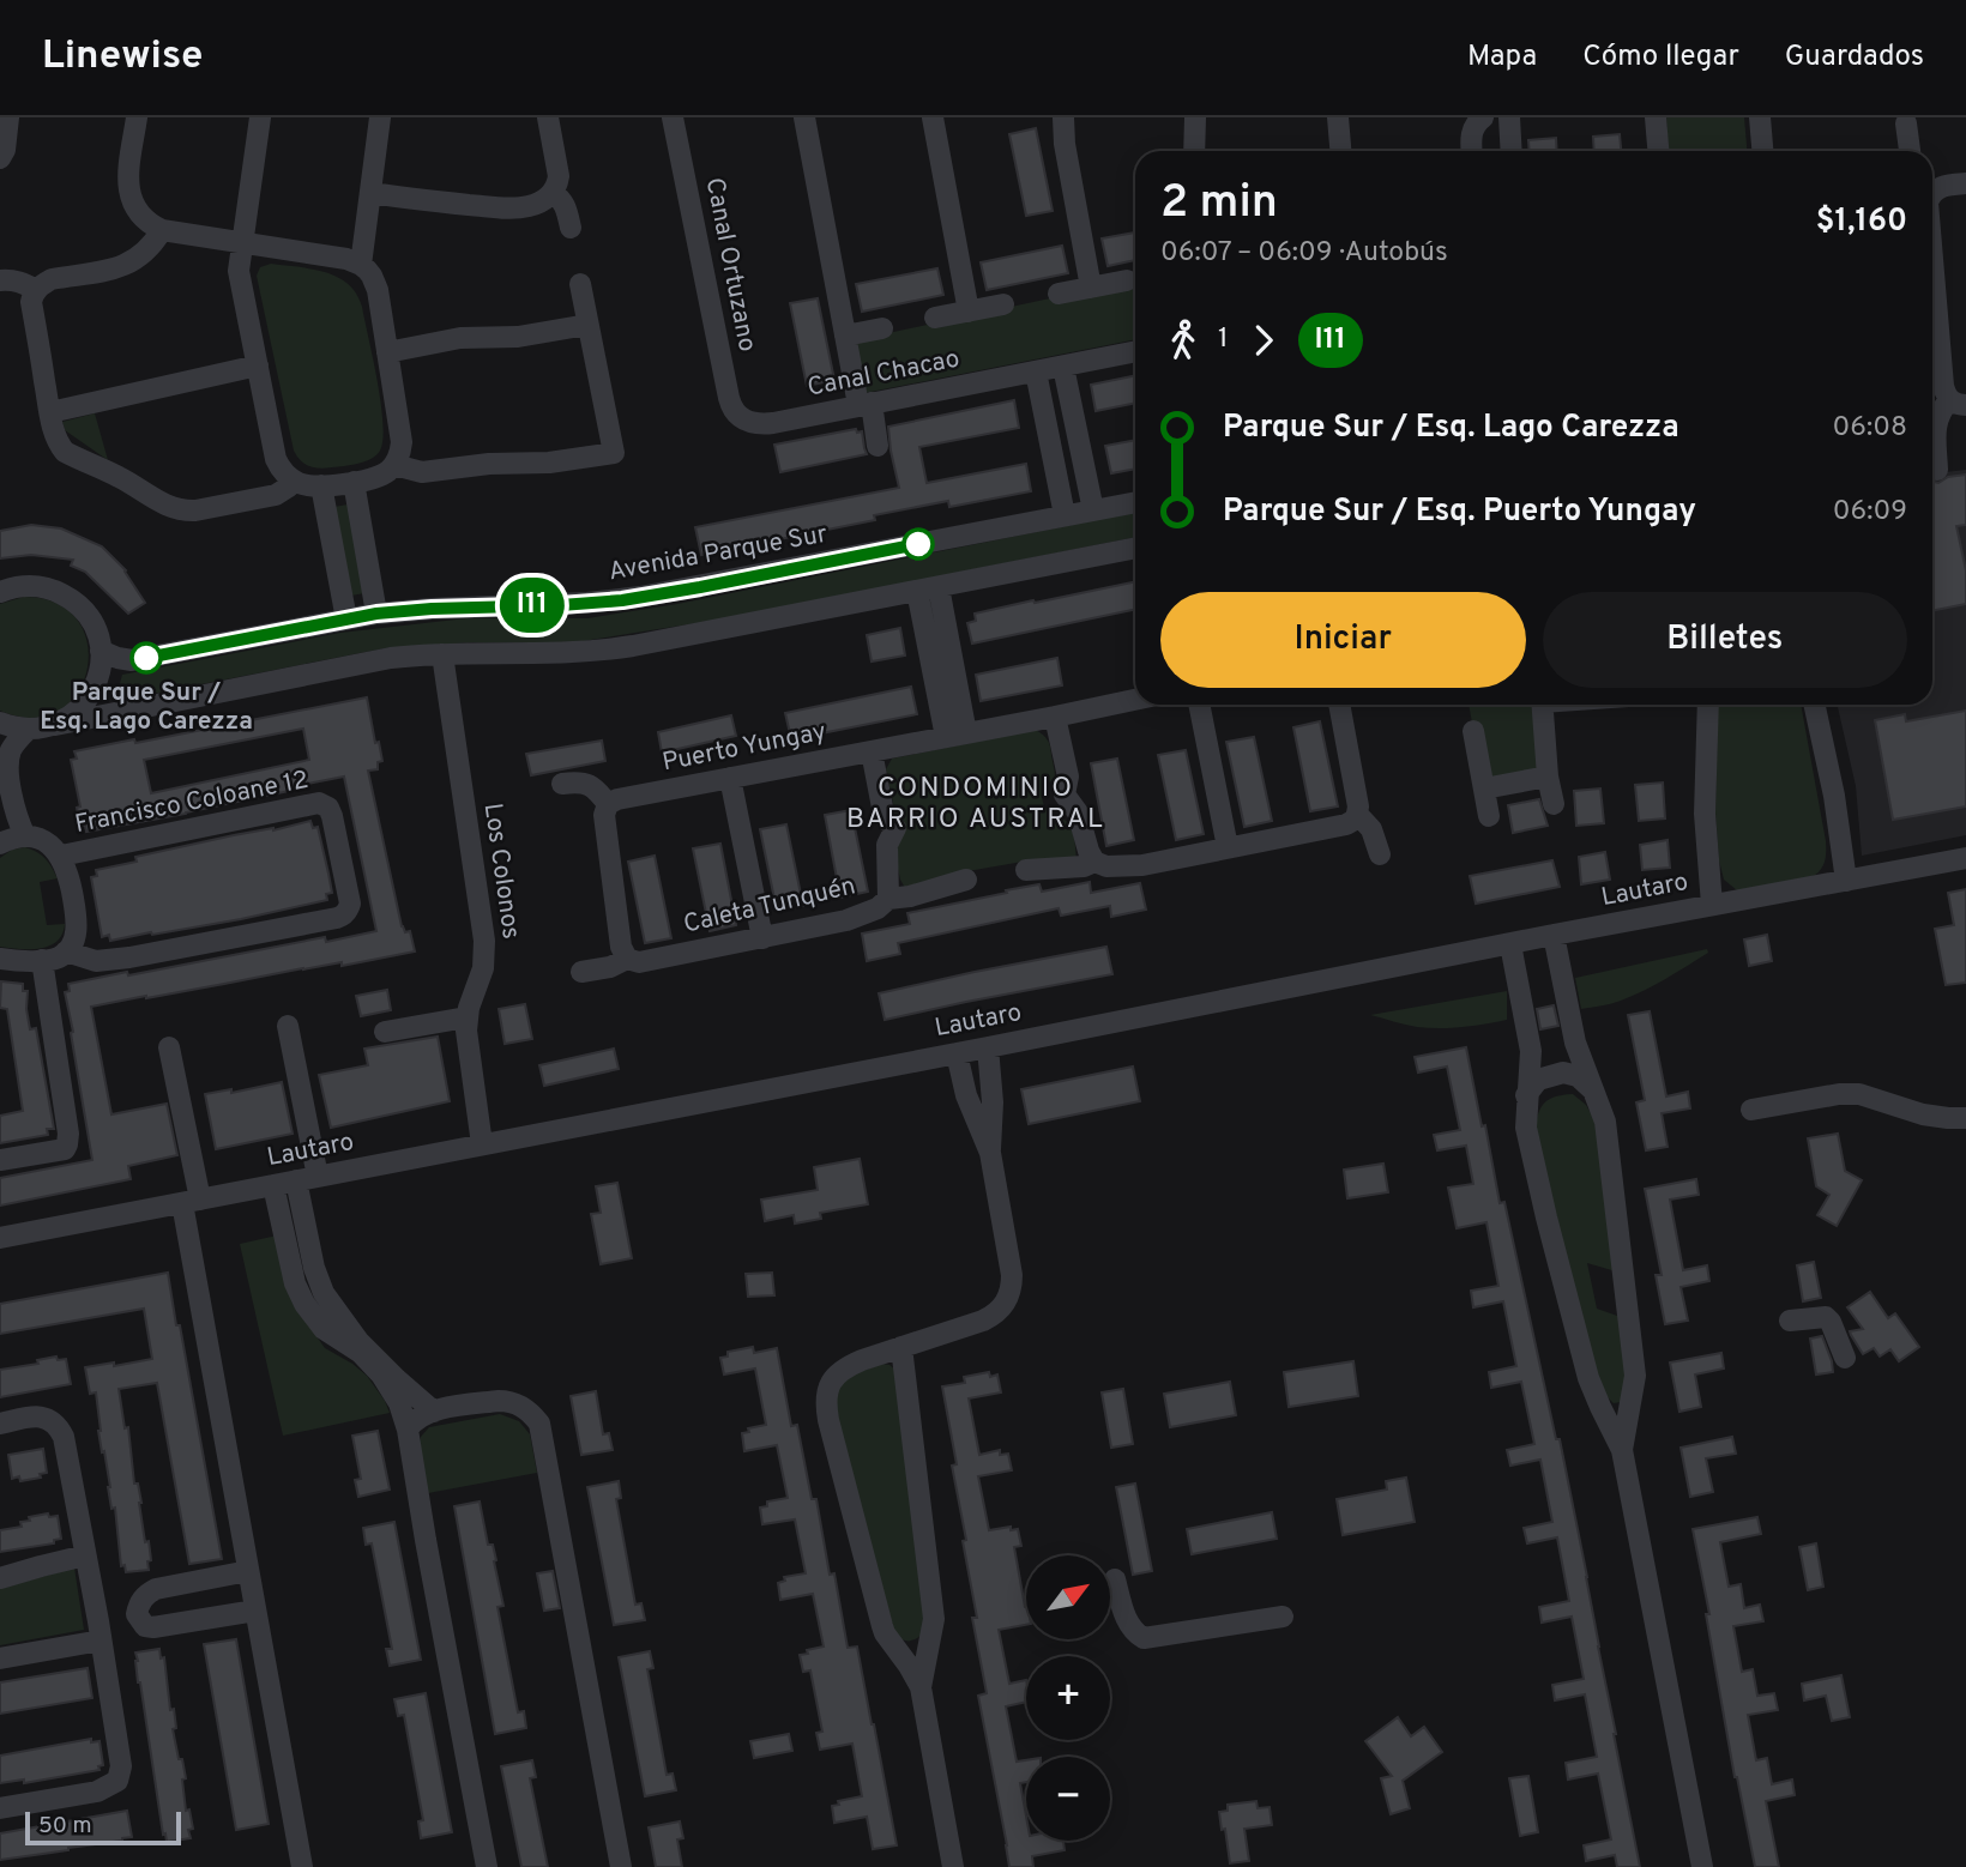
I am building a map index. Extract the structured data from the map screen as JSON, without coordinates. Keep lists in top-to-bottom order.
{
  "streets": {
    "street": [
      "Canal Ortuzano",
      "Canal Chacao",
      "Avenida Parque Sur",
      "Puerto Yungay",
      "Francisco Coloane 12",
      "Los Colonos",
      "Lautaro",
      "Caleta Tunquén"
    ]
  },
  "crossings": [
    ["Canal Ortuzano", "Canal Chacao"],
    ["Los Colonos", "Lautaro"]
  ],
  "districts": ["CONDOMINIO BARRIO AUSTRAL"],
  "places": ["Parque Sur / Esq. Lago Carezza"],
  "lines": ["bus line I11"],
  "scale_bar": "50 m",
  "north": "top right",
  "page": {
    "header": "Linewise",
    "nav": ["Mapa", "Cómo llegar", "Guardados"],
    "on_map": "I11",
    "heading": ["2 min", "06:07 – 06:09 · Autobús", "$1,160"],
    "legs": ["1", "I11"],
    "list": [
      {
        "name": "Parque Sur / Esq. Lago Carezza",
        "value": "06:08"
      },
      {
        "name": "Parque Sur / Esq. Puerto Yungay",
        "value": "06:09"
      }
    ],
    "buttons": ["Iniciar", "Billetes"],
    "map_buttons": ["+", "−"],
    "scale": "50 m"
  }
}
